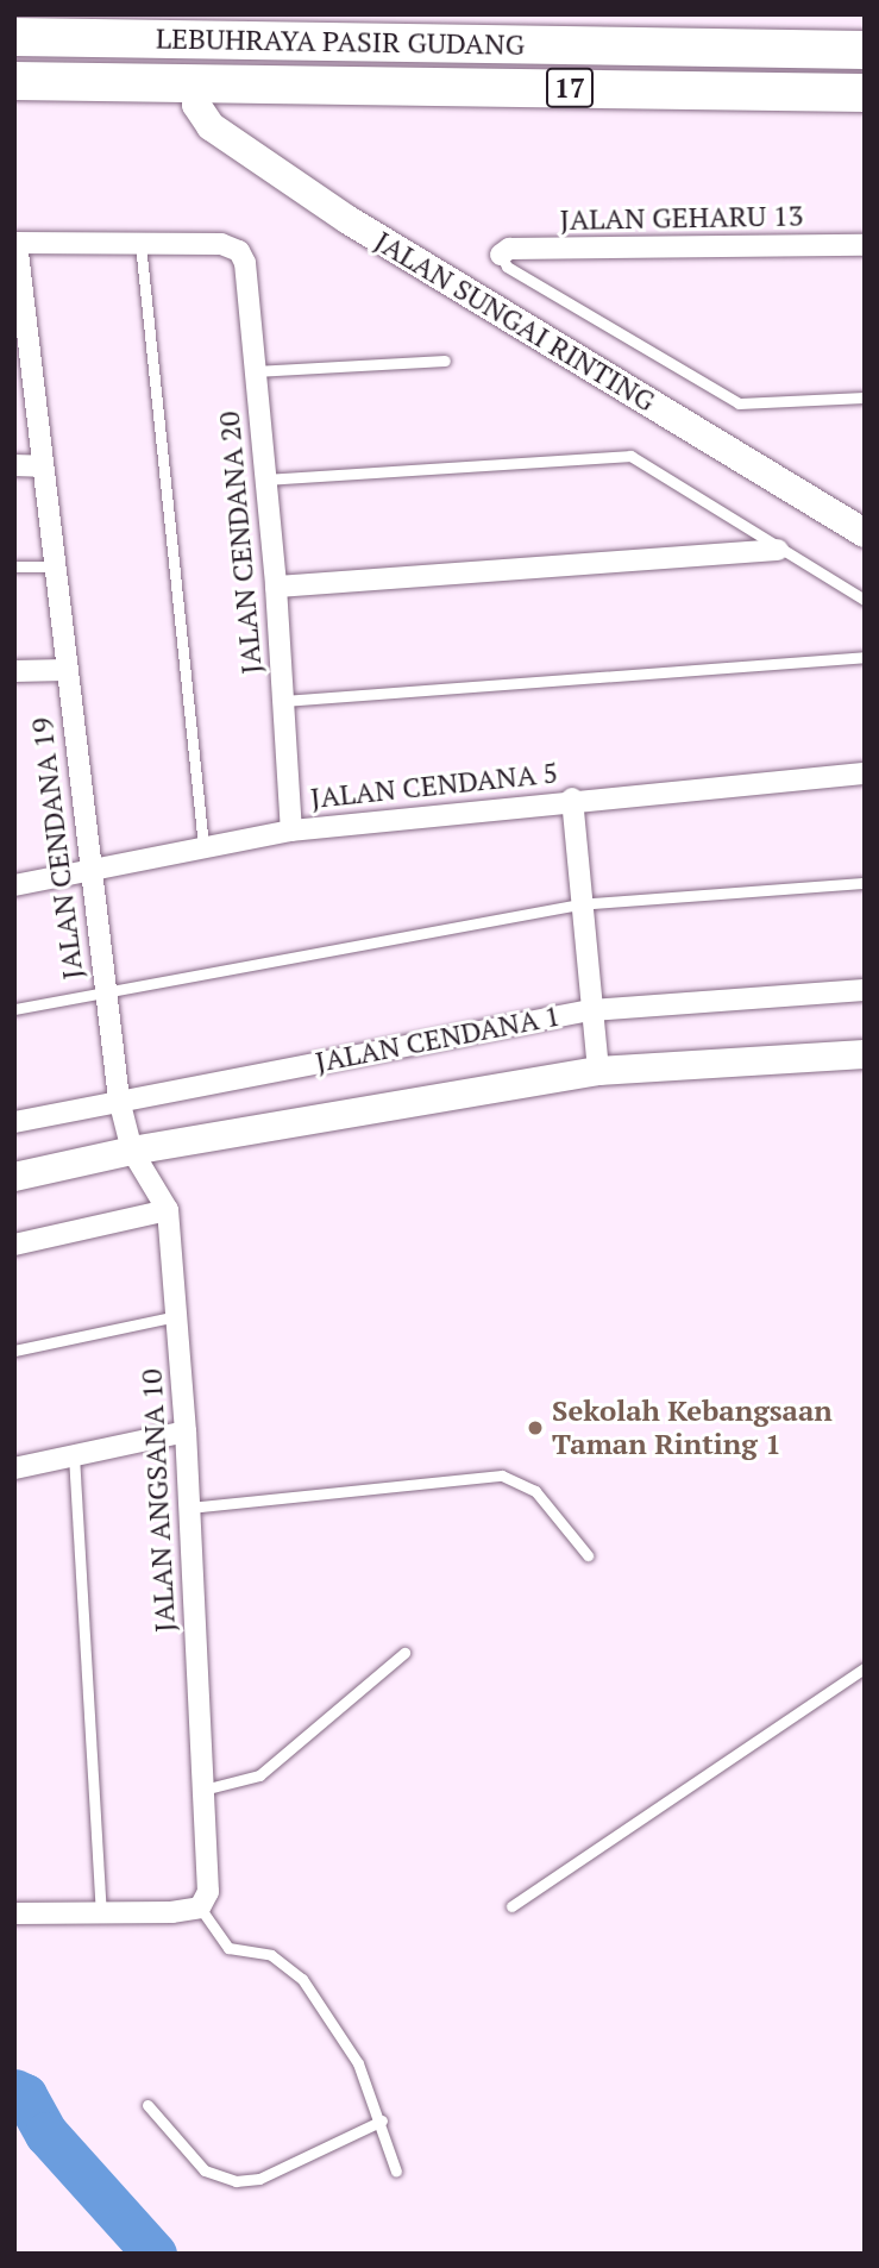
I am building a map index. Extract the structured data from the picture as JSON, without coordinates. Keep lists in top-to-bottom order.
{
  "streets": {
    "highway": ["LEBUHRAYA PASIR GUDANG", "17"],
    "street": [
      "JALAN GEHARU 13",
      "JALAN SUNGAI RINTING",
      "JALAN CENDANA 20",
      "JALAN CENDANA 5",
      "JALAN CENDANA 19",
      "JALAN CENDANA 1",
      "JALAN ANGSANA 10"
    ]
  },
  "crossings": [
    ["LEBUHRAYA PASIR GUDANG", "JALAN SUNGAI RINTING"],
    ["JALAN CENDANA 20", "JALAN CENDANA 5"],
    ["JALAN CENDANA 5", "JALAN CENDANA 19"],
    ["JALAN CENDANA 19", "JALAN CENDANA 1"],
    ["JALAN CENDANA 19", "JALAN ANGSANA 10"],
    ["JALAN CENDANA 1", "JALAN ANGSANA 10"]
  ],
  "places": ["Sekolah Kebangsaan Taman Rinting 1"]
}
